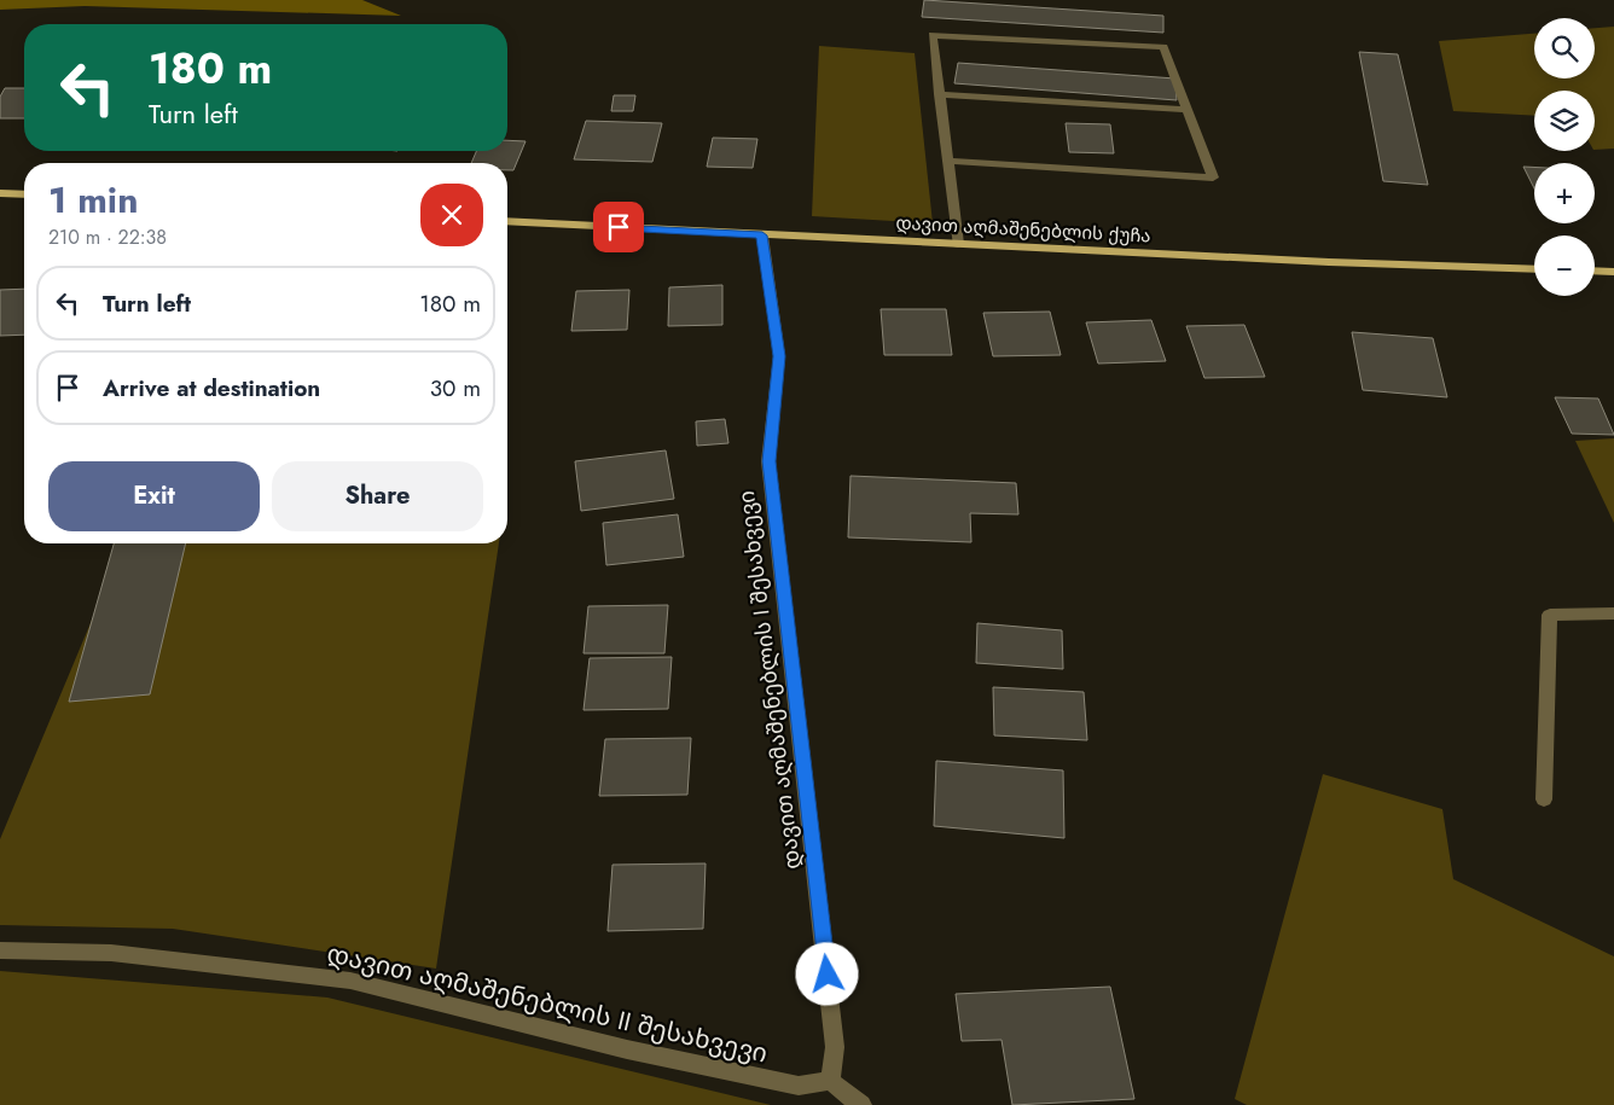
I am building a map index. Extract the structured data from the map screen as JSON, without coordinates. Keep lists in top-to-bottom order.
{
  "streets": {
    "main road": ["დავით აღმაშენებლის ქუჩა"],
    "street": ["დავით აღმაშენებლის I შესახვევი", "დავით აღმაშენებლის II შესახვევი"]
  },
  "crossings": [
    ["დავით აღმაშენებლის ქუჩა", "დავით აღმაშენებლის I შესახვევი"],
    ["დავით აღმაშენებლის I შესახვევი", "დავით აღმაშენებლის II შესახვევი"]
  ],
  "page": {
    "map_buttons": ["+", "−"],
    "turn": ["180 m", "Turn left"],
    "heading": ["1 min", "210 m · 22:38"],
    "list": [
      {
        "name": "Turn left",
        "value": "180 m"
      },
      {
        "name": "Arrive at destination",
        "value": "30 m"
      }
    ],
    "buttons": ["Exit", "Share"]
  }
}
